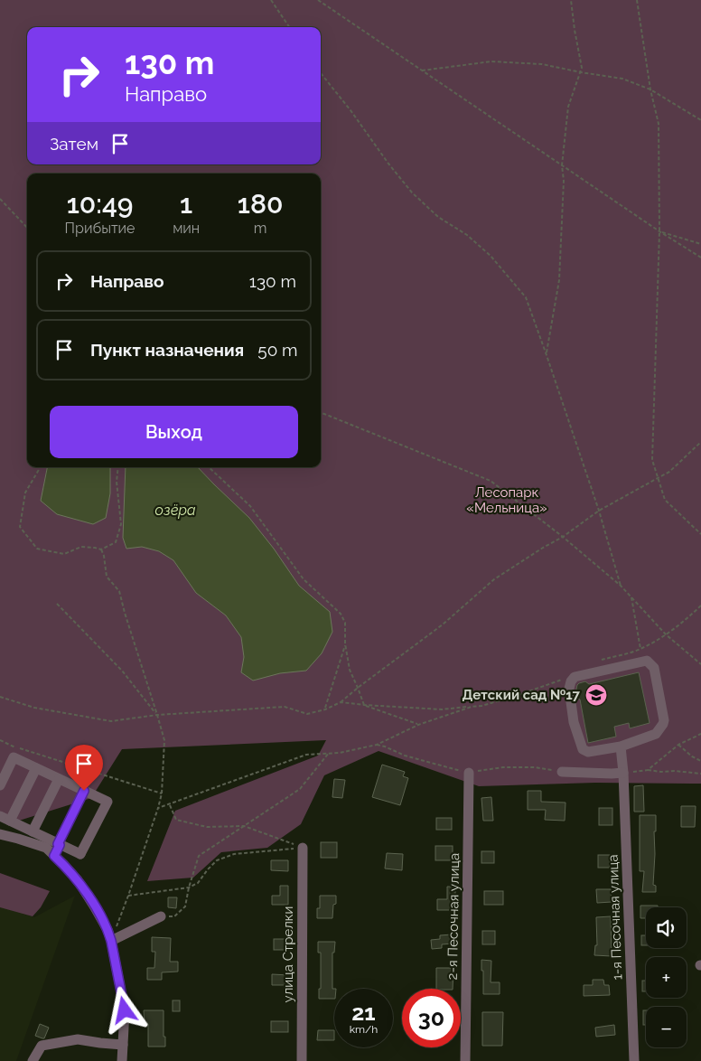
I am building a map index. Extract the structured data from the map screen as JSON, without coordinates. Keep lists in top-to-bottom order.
{
  "streets": {
    "street": ["2-я Песочная улица", "1-я Песочная улица", "улица Стрелки"]
  },
  "water": ["озёра"],
  "parks": ["Лесопарк «Мельница»"],
  "places": {
    "school or university": ["Детский сад №17"]
  },
  "page": {
    "turn": ["130 m", "Направо"],
    "then": "Затем",
    "eta": [
      "10:49",
      "Прибытие",
      "1",
      "мин",
      "180",
      "m"
    ],
    "list": [
      {
        "name": "Направо",
        "value": "130 m"
      },
      {
        "name": "Пункт назначения",
        "value": "50 m"
      }
    ],
    "buttons": "Выход",
    "map_buttons": ["+", "−"],
    "speed": "21 km/h",
    "limit": "30"
  }
}
